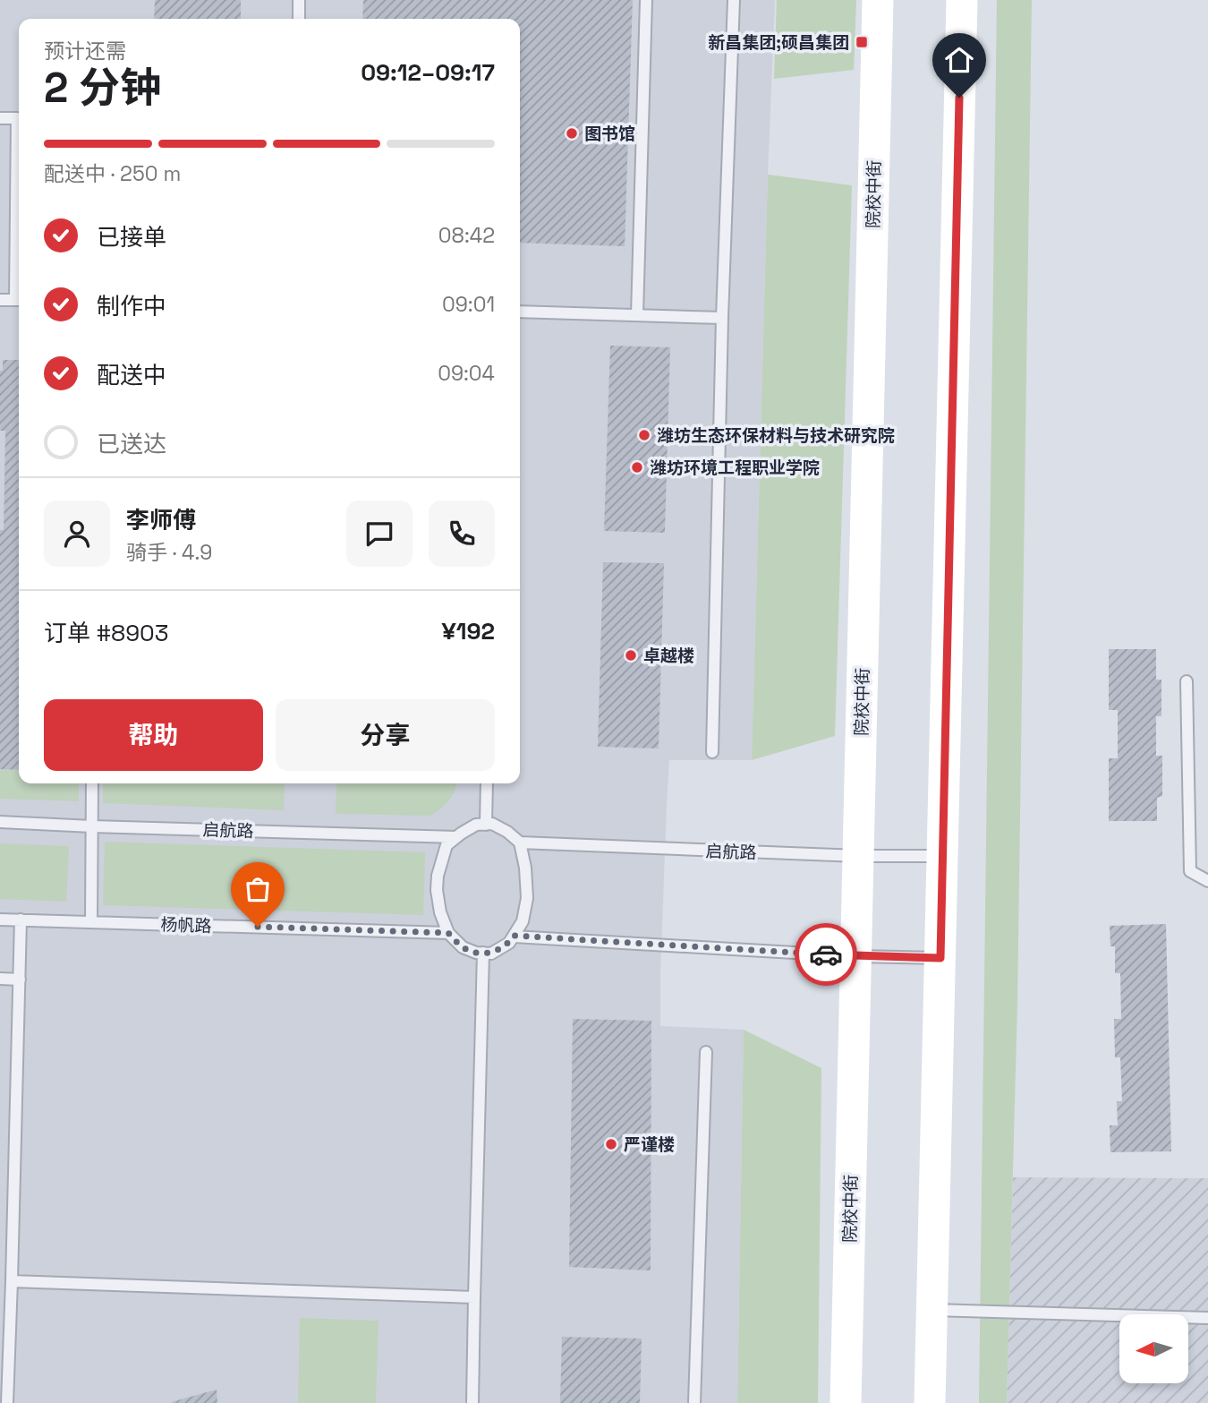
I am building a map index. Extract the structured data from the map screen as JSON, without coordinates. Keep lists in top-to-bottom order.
{
  "streets": {
    "main road": ["院校中街"],
    "lane": ["启航路", "杨帆路"]
  },
  "crossings": [
    ["院校中街", "启航路"],
    ["启航路", "杨帆路"]
  ],
  "places": {
    "transit": ["新昌集团;硕昌集团"],
    "other": [
      "图书馆",
      "潍坊生态环保材料与技术研究院",
      "潍坊环境工程职业学院",
      "卓越楼",
      "严谨楼"
    ]
  },
  "north": "left",
  "page": {
    "heading": ["2 分钟", "预计还需", "09:12–09:17"],
    "panel": [
      "李师傅",
      "骑手 · 4.9",
      "订单 #8903",
      "¥192"
    ],
    "bar": "配送中 · 250 m",
    "list": [
      ["已接单", "08:42"],
      ["制作中", "09:01"],
      ["配送中", "09:04"],
      "已送达"
    ],
    "buttons": ["帮助", "分享"]
  }
}
